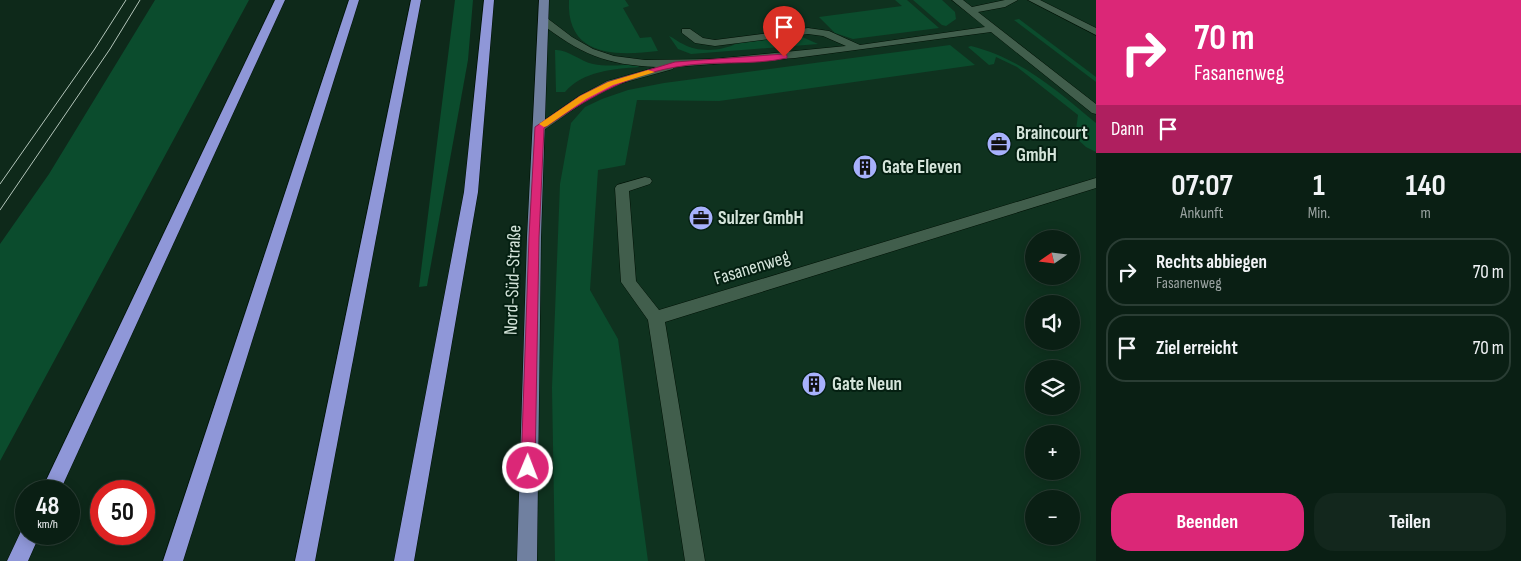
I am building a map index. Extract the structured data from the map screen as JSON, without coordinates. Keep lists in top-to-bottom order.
{
  "streets": {
    "main road": ["Nord-Süd-Straße"],
    "street": ["Fasanenweg"]
  },
  "places": {
    "office": ["Braincourt GmbH", "Sulzer GmbH"],
    "building": ["Gate Eleven", "Gate Neun"]
  },
  "north": "left",
  "page": {
    "turn": ["70 m", "Fasanenweg"],
    "then": "Dann",
    "eta": [
      "07:07",
      "Ankunft",
      "1",
      "Min.",
      "140",
      "m"
    ],
    "map_buttons": ["+", "−"],
    "list": [
      {
        "name": "Rechts abbiegen",
        "note": "Fasanenweg",
        "value": "70 m"
      },
      {
        "name": "Ziel erreicht",
        "value": "70 m"
      }
    ],
    "speed": "48 km/h",
    "limit": "50",
    "buttons": ["Beenden", "Teilen"]
  }
}
